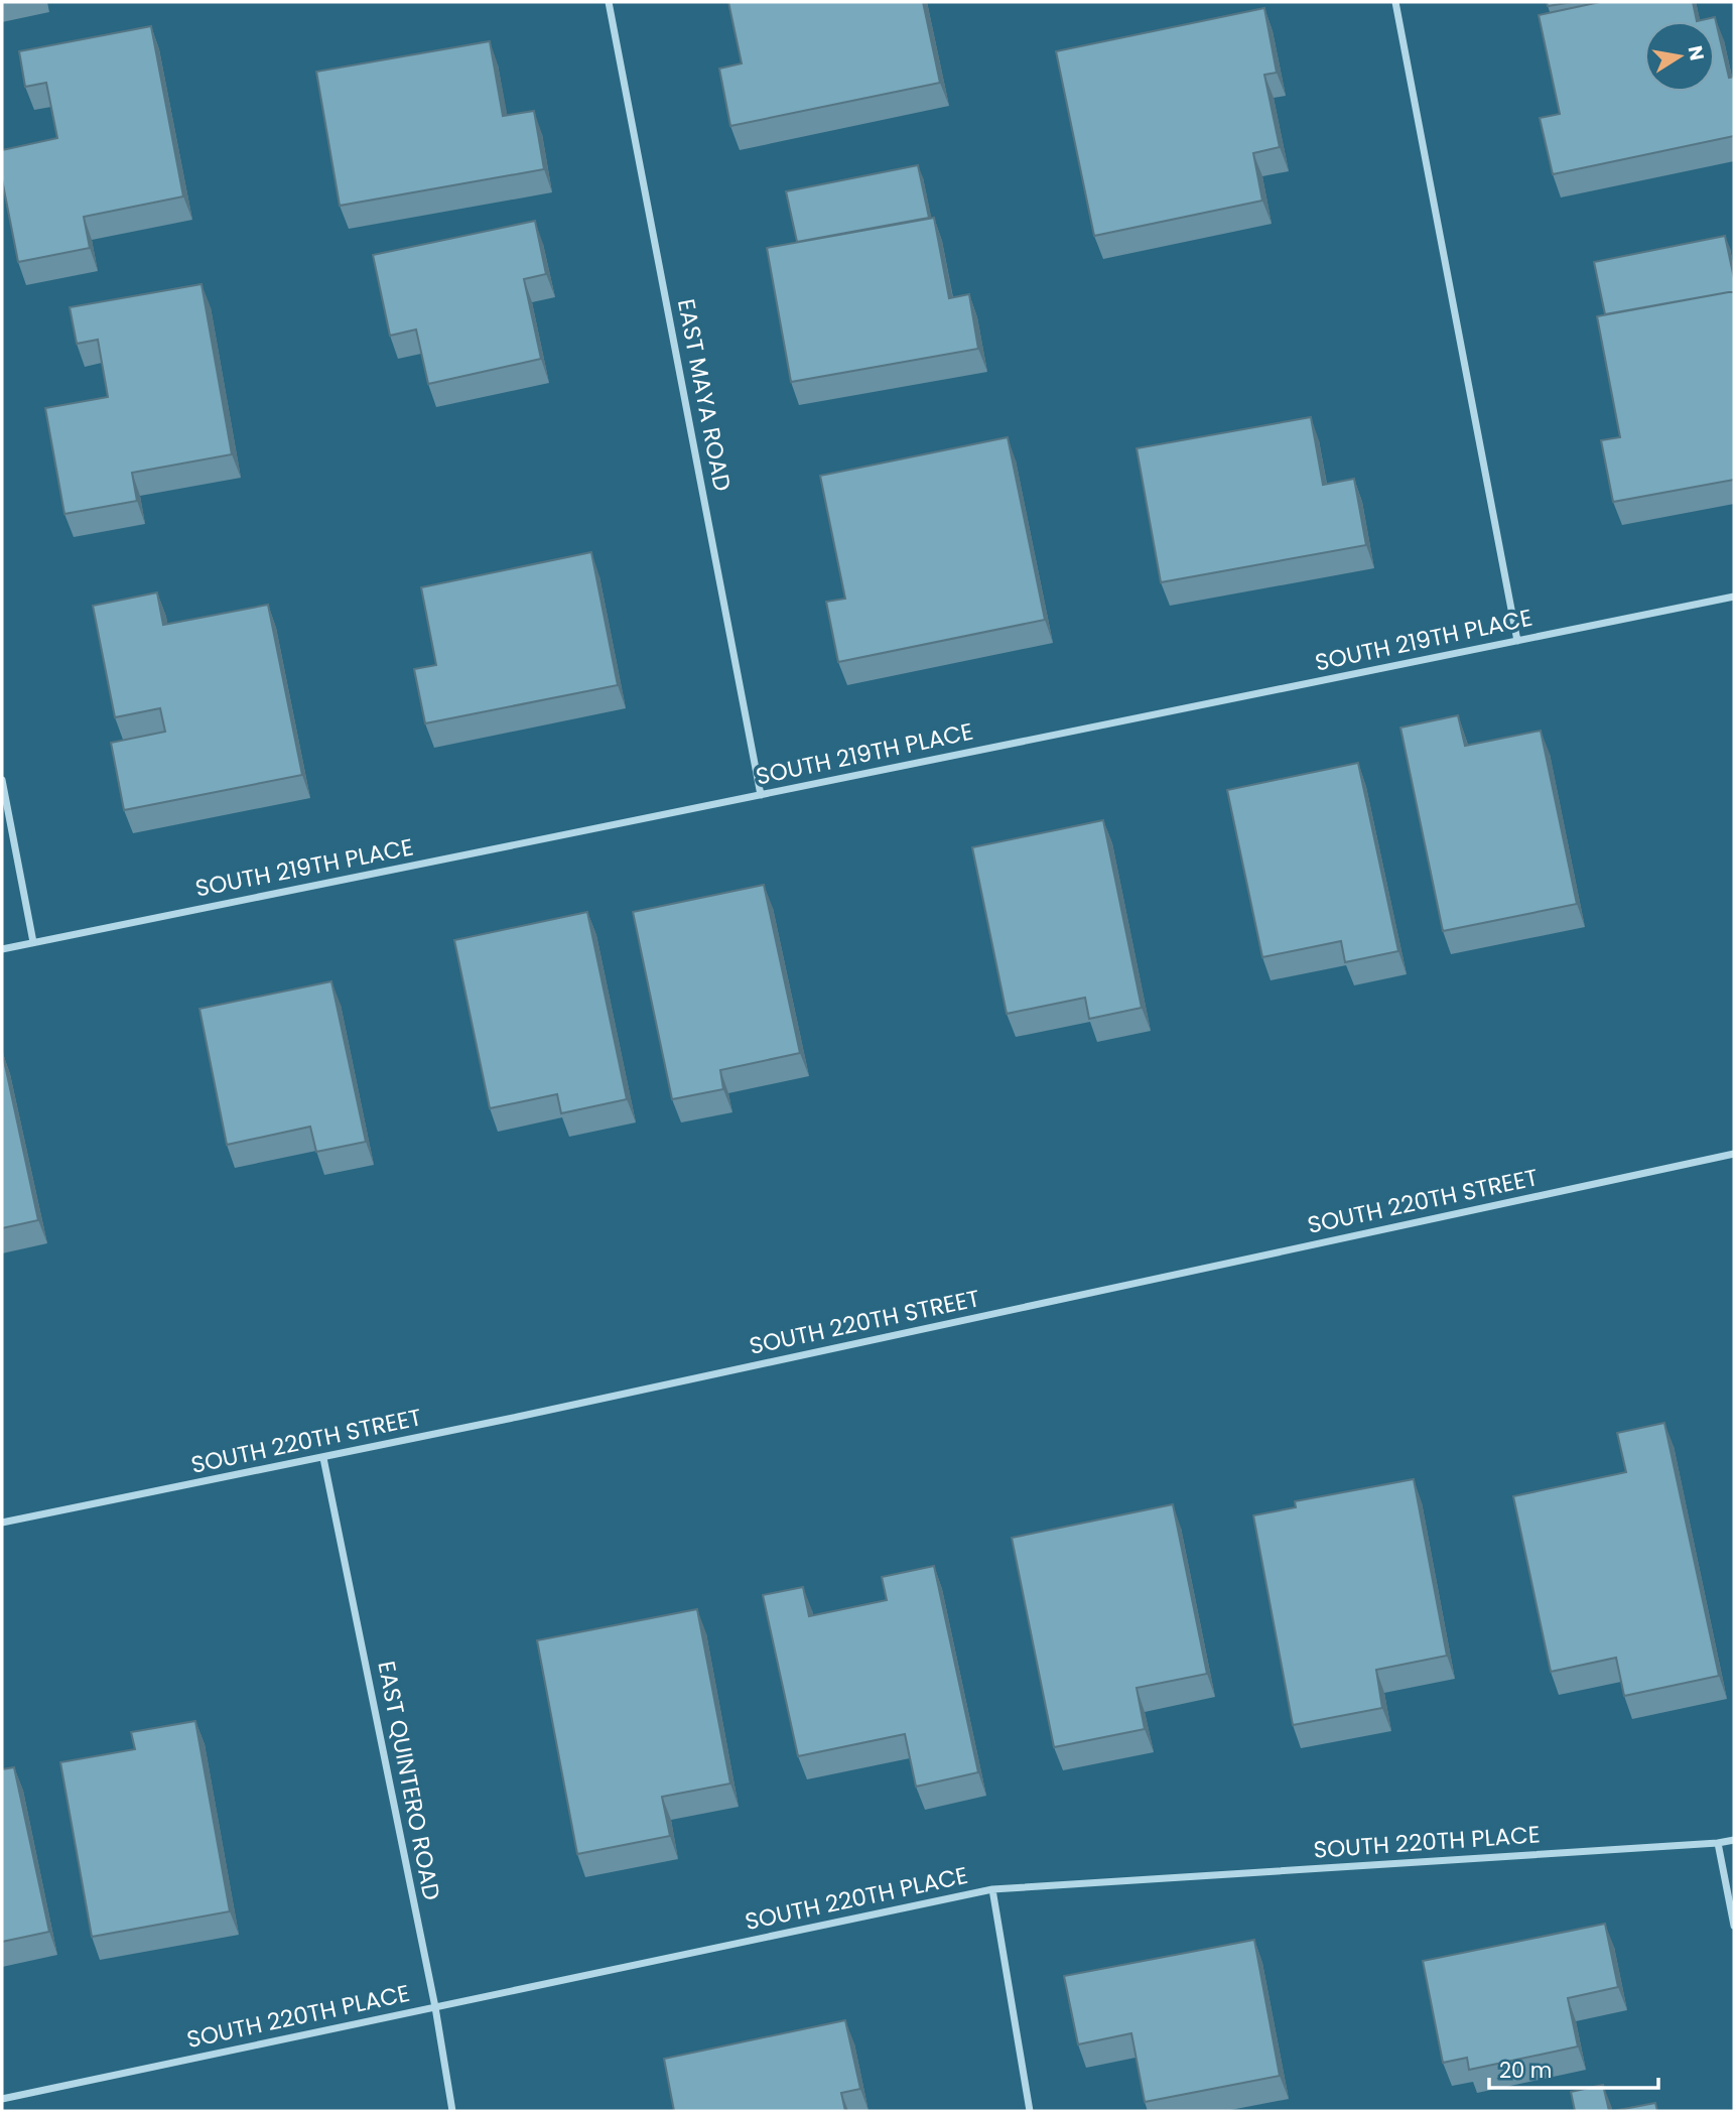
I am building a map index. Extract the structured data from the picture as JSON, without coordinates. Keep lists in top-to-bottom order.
{
  "streets": {
    "street": [
      "EAST MAYA ROAD",
      "SOUTH 219TH PLACE",
      "SOUTH 220TH STREET",
      "EAST QUINTERO ROAD",
      "SOUTH 220TH PLACE"
    ]
  },
  "crossings": [
    ["EAST MAYA ROAD", "SOUTH 219TH PLACE"],
    ["SOUTH 220TH STREET", "EAST QUINTERO ROAD"],
    ["EAST QUINTERO ROAD", "SOUTH 220TH PLACE"]
  ],
  "scale_bar": "20 m",
  "north": "right"
}
